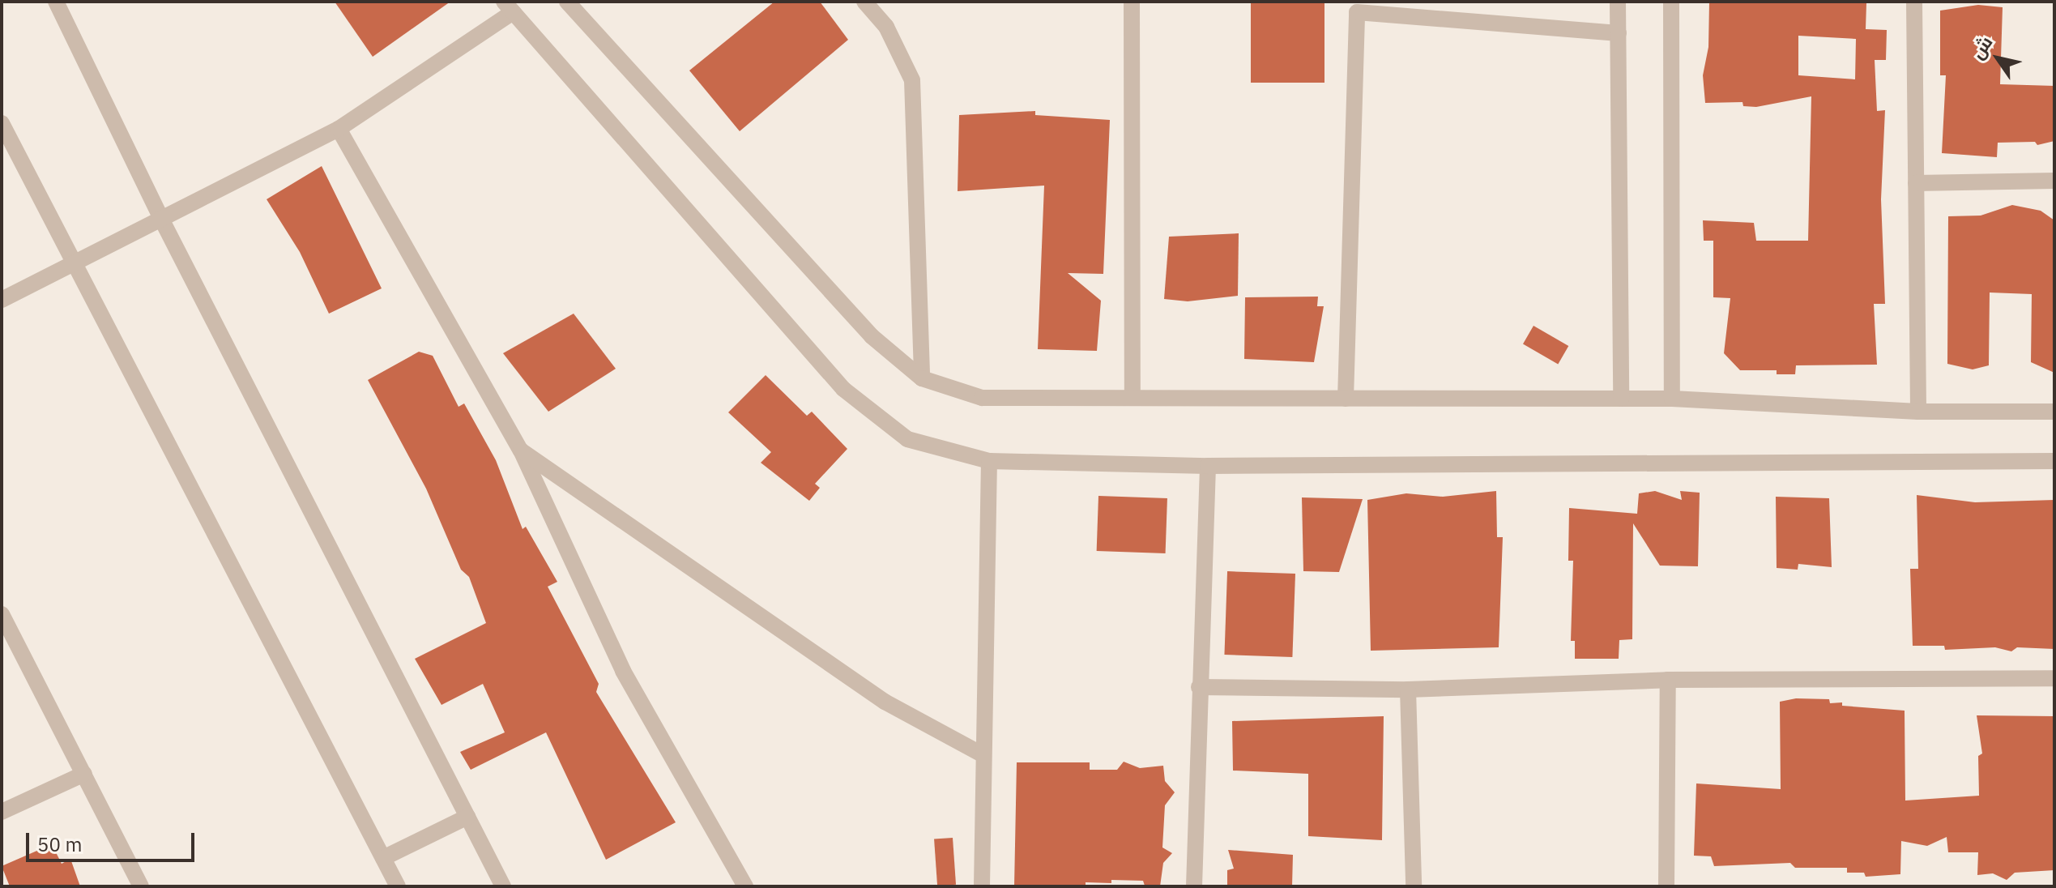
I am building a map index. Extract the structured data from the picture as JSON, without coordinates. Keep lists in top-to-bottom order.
{
  "scale_bar": "50 m",
  "north": "top left"
}
